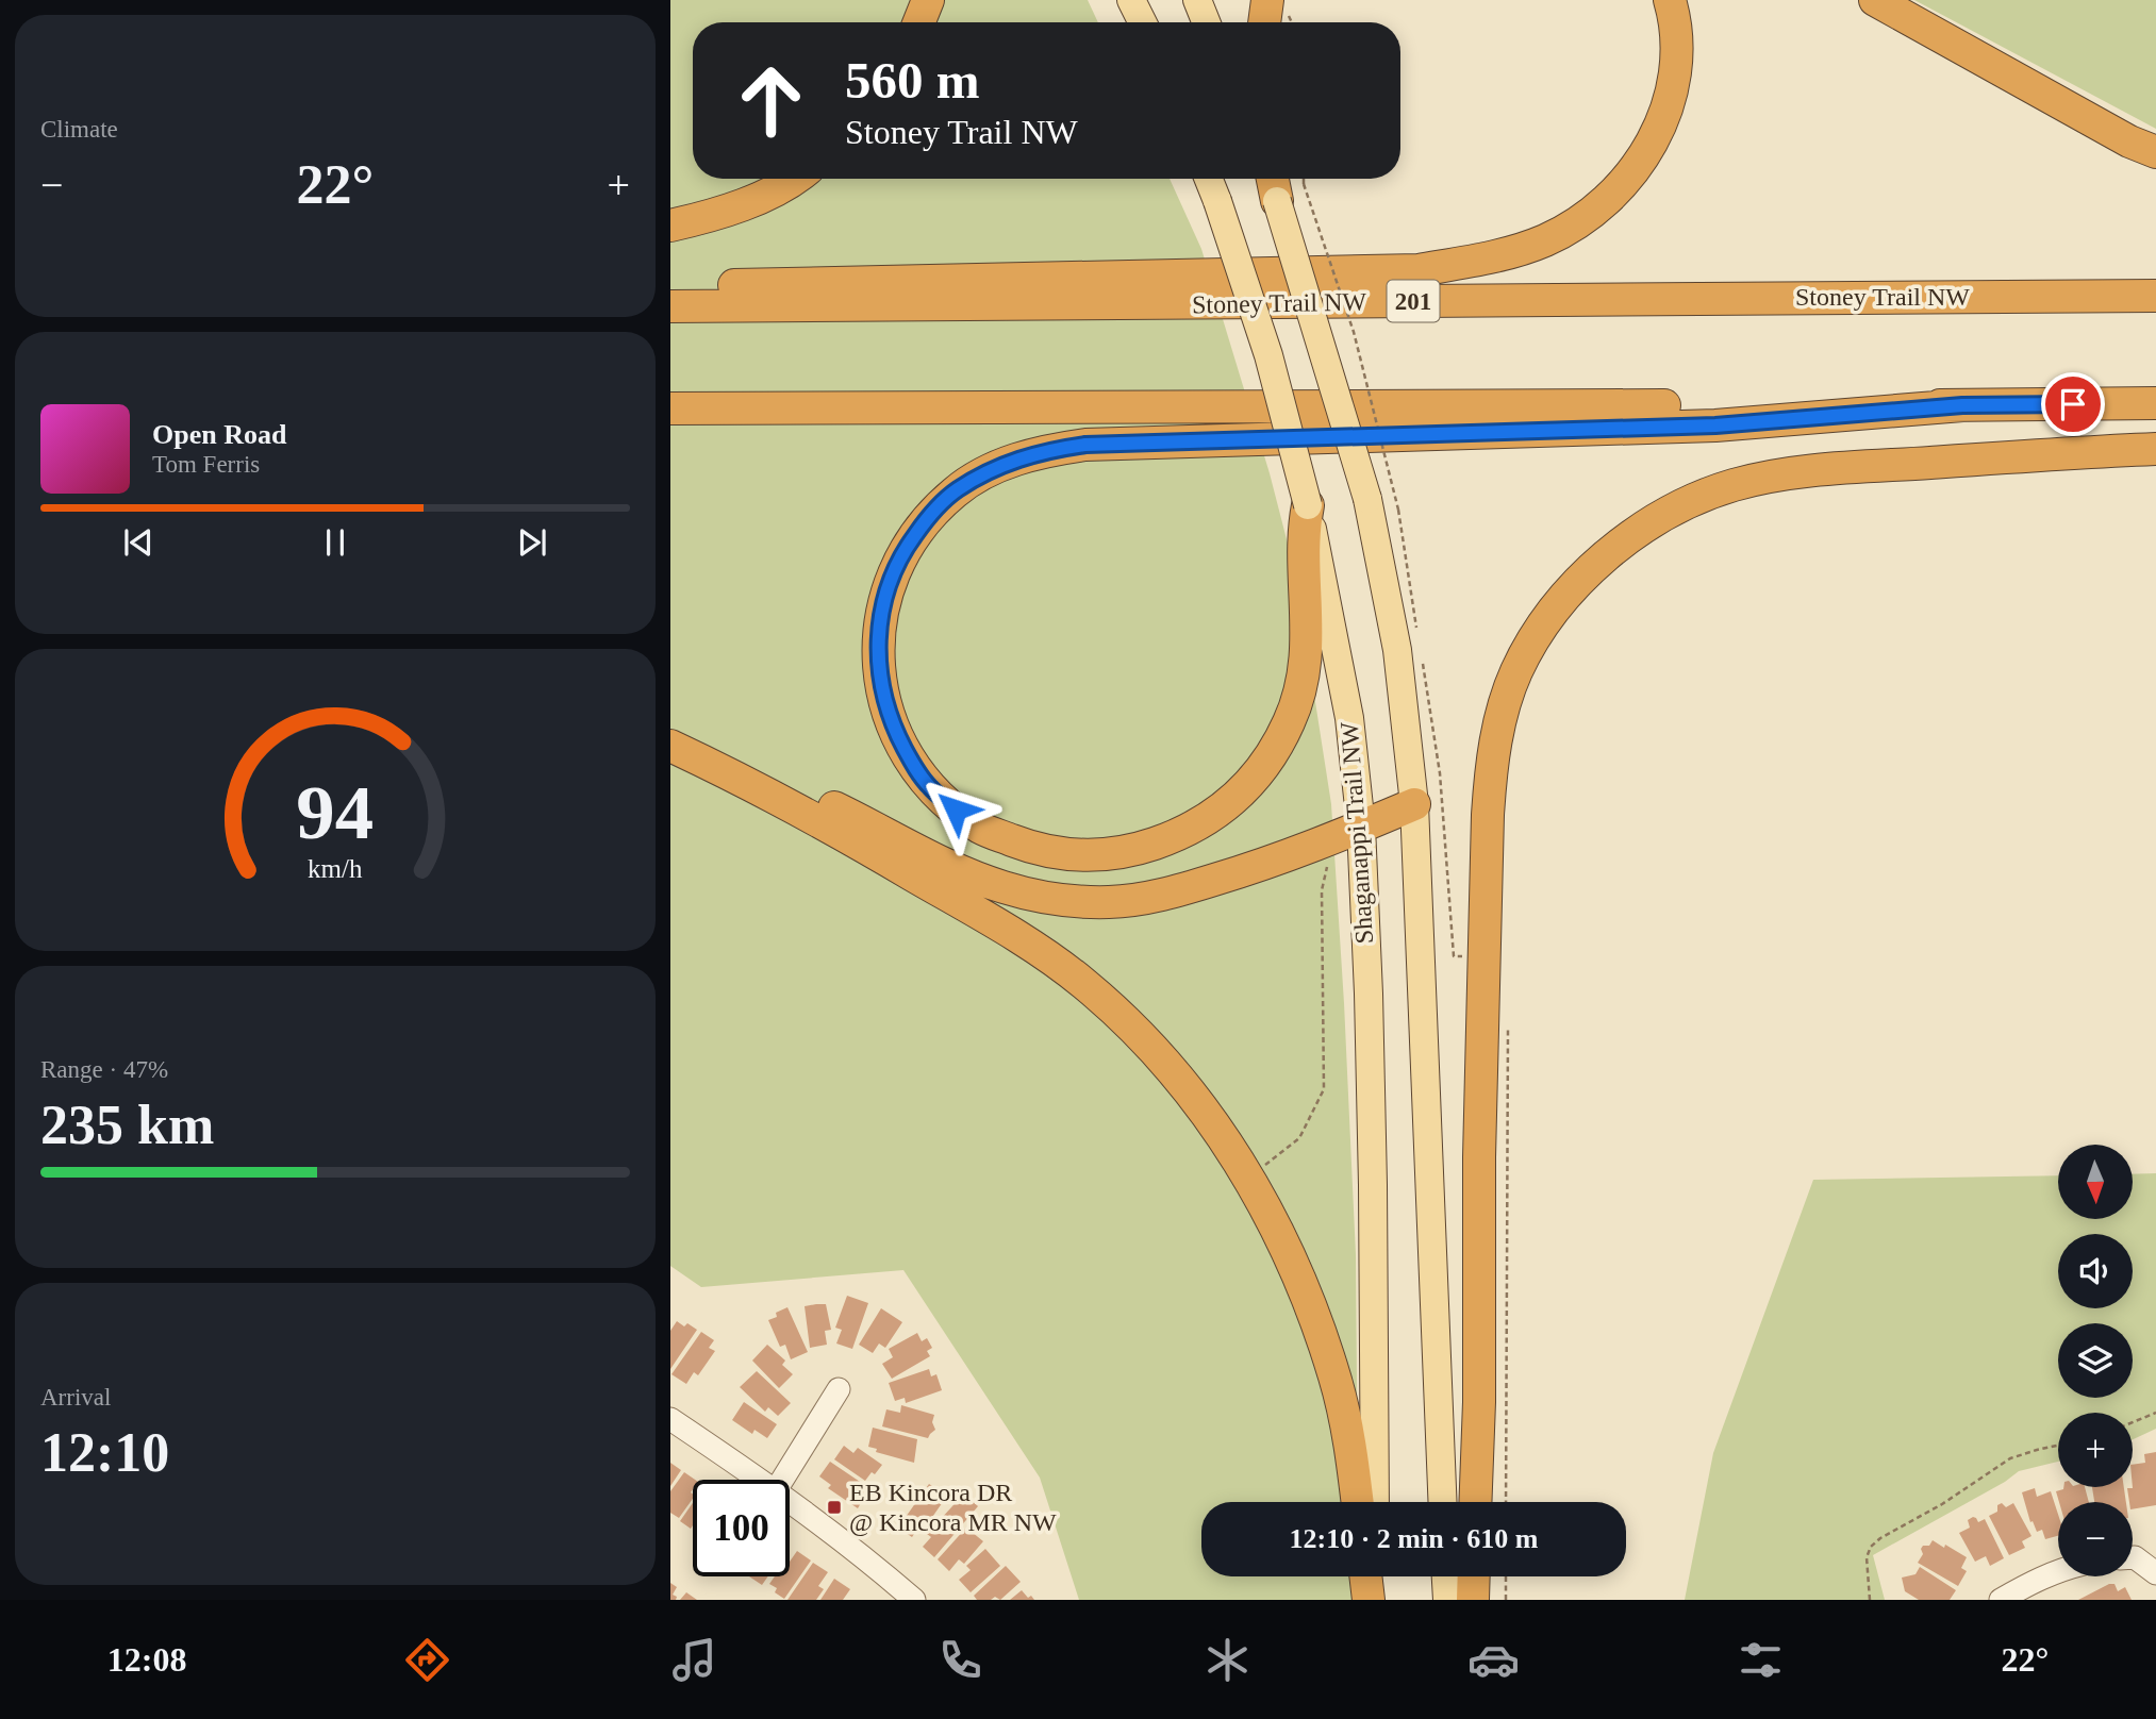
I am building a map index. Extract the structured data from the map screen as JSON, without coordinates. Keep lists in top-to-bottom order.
{
  "streets": {
    "highway": ["Stoney Trail NW", "201"],
    "main road": ["Shaganappi Trail NW"]
  },
  "places": {
    "transit": ["EB Kincora DR @ Kincora MR NW"]
  },
  "north": "bottom",
  "page": {
    "tile": [
      "Climate",
      ["Range · 47%", "235 km"],
      ["Arrival", "12:10"]
    ],
    "turn": ["560 m", "Stoney Trail NW"],
    "heat": ["−", "22°", "+"],
    "song": ["Open Road", "Tom Ferris"],
    "map_buttons": ["+", "−"],
    "limit": "100",
    "trip": "12:10 · 2 min · 610 m",
    "tabs": ["12:08", "22°"],
    "gauge": ["94", "km/h"]
  }
}
